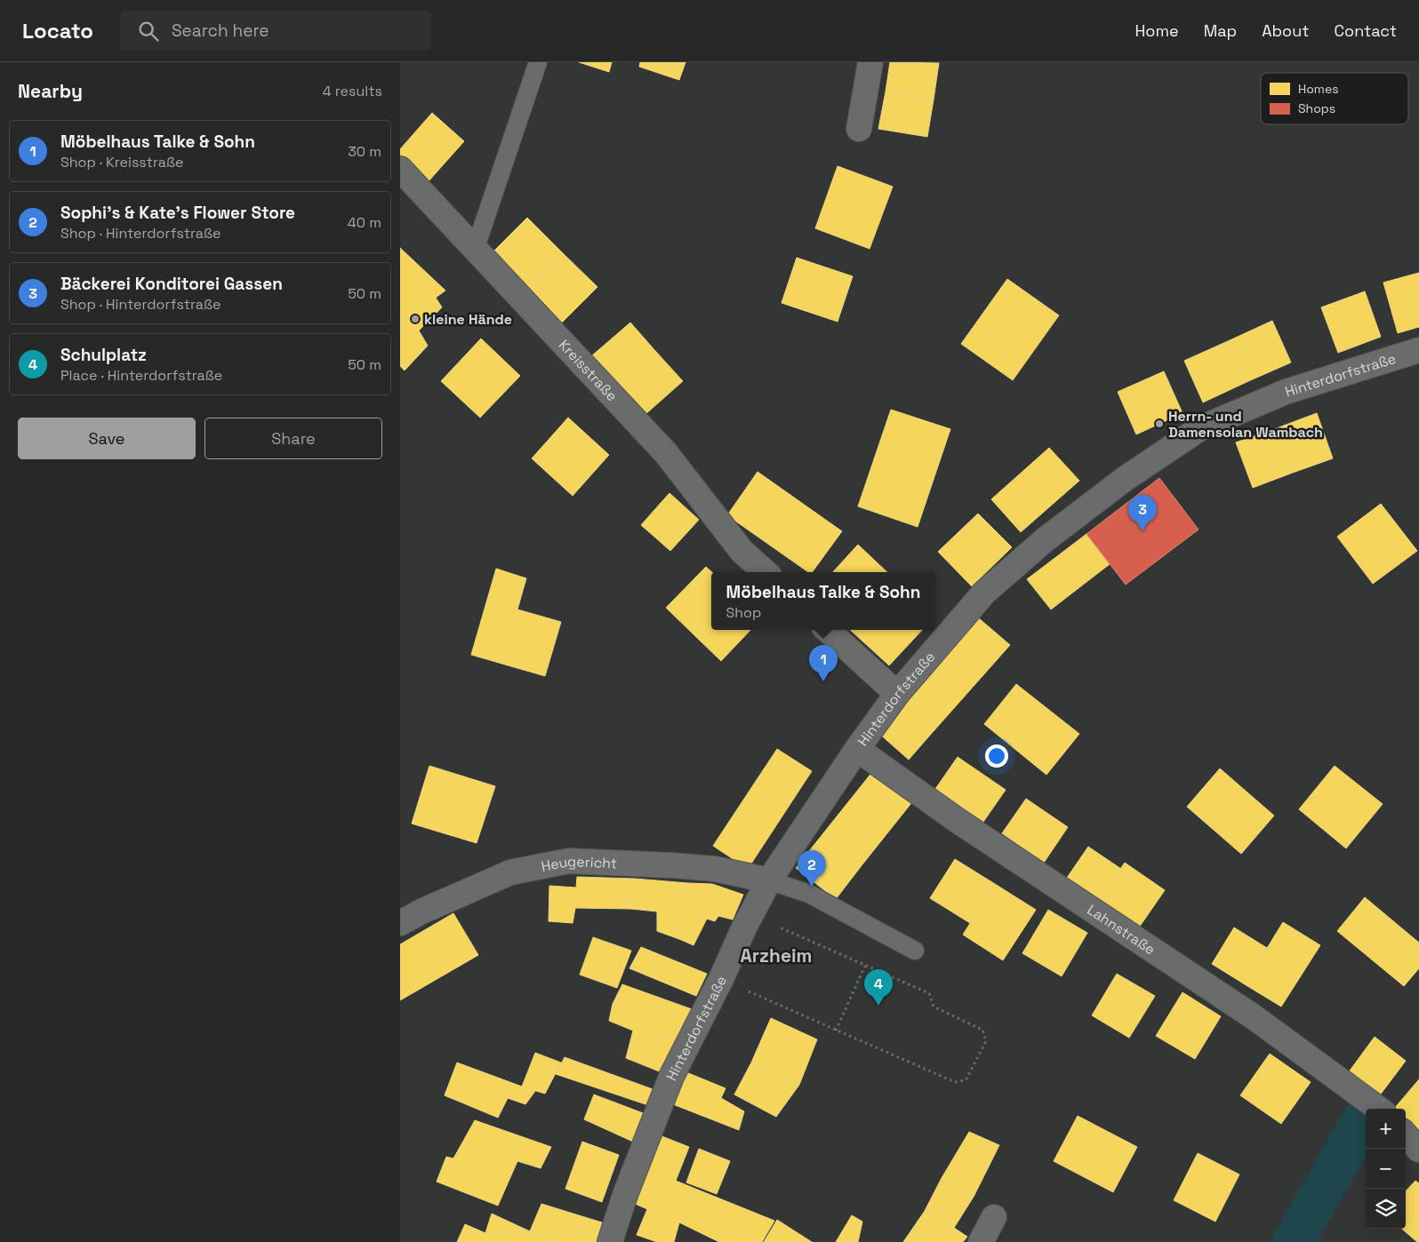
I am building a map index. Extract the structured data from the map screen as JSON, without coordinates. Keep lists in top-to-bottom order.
{
  "streets": {
    "street": [
      "Kreisstraße",
      "Hinterdorfstraße",
      "Heugericht",
      "Lahnstraße"
    ]
  },
  "crossings": [
    ["Hinterdorfstraße", "Heugericht"],
    ["Hinterdorfstraße", "Lahnstraße"]
  ],
  "districts": ["Arzheim"],
  "places": ["kleine Hände", "Herrn- und Damensolan Wambach"],
  "legend": ["Homes", "Shops"],
  "page": {
    "header": "Locato",
    "search": "Search here",
    "nav": [
      "Home",
      "Map",
      "About",
      "Contact"
    ],
    "heading": ["Nearby", "4 results"],
    "list": [
      {
        "mark": "1",
        "name": "Möbelhaus Talke & Sohn",
        "note": "Shop · Kreisstraße",
        "value": "30 m"
      },
      {
        "mark": "2",
        "name": "Sophi's & Kate's Flower Store",
        "note": "Shop · Hinterdorfstraße",
        "value": "40 m"
      },
      {
        "mark": "3",
        "name": "Bäckerei Konditorei Gassen",
        "note": "Shop · Hinterdorfstraße",
        "value": "50 m"
      },
      {
        "mark": "4",
        "name": "Schulplatz",
        "note": "Place · Hinterdorfstraße",
        "value": "50 m"
      }
    ],
    "buttons": ["Save", "Share"],
    "pins": [
      "3",
      "1",
      "2",
      "4"
    ],
    "popup": ["Möbelhaus Talke & Sohn", "Shop"],
    "map_buttons": ["+", "−"]
  }
}
